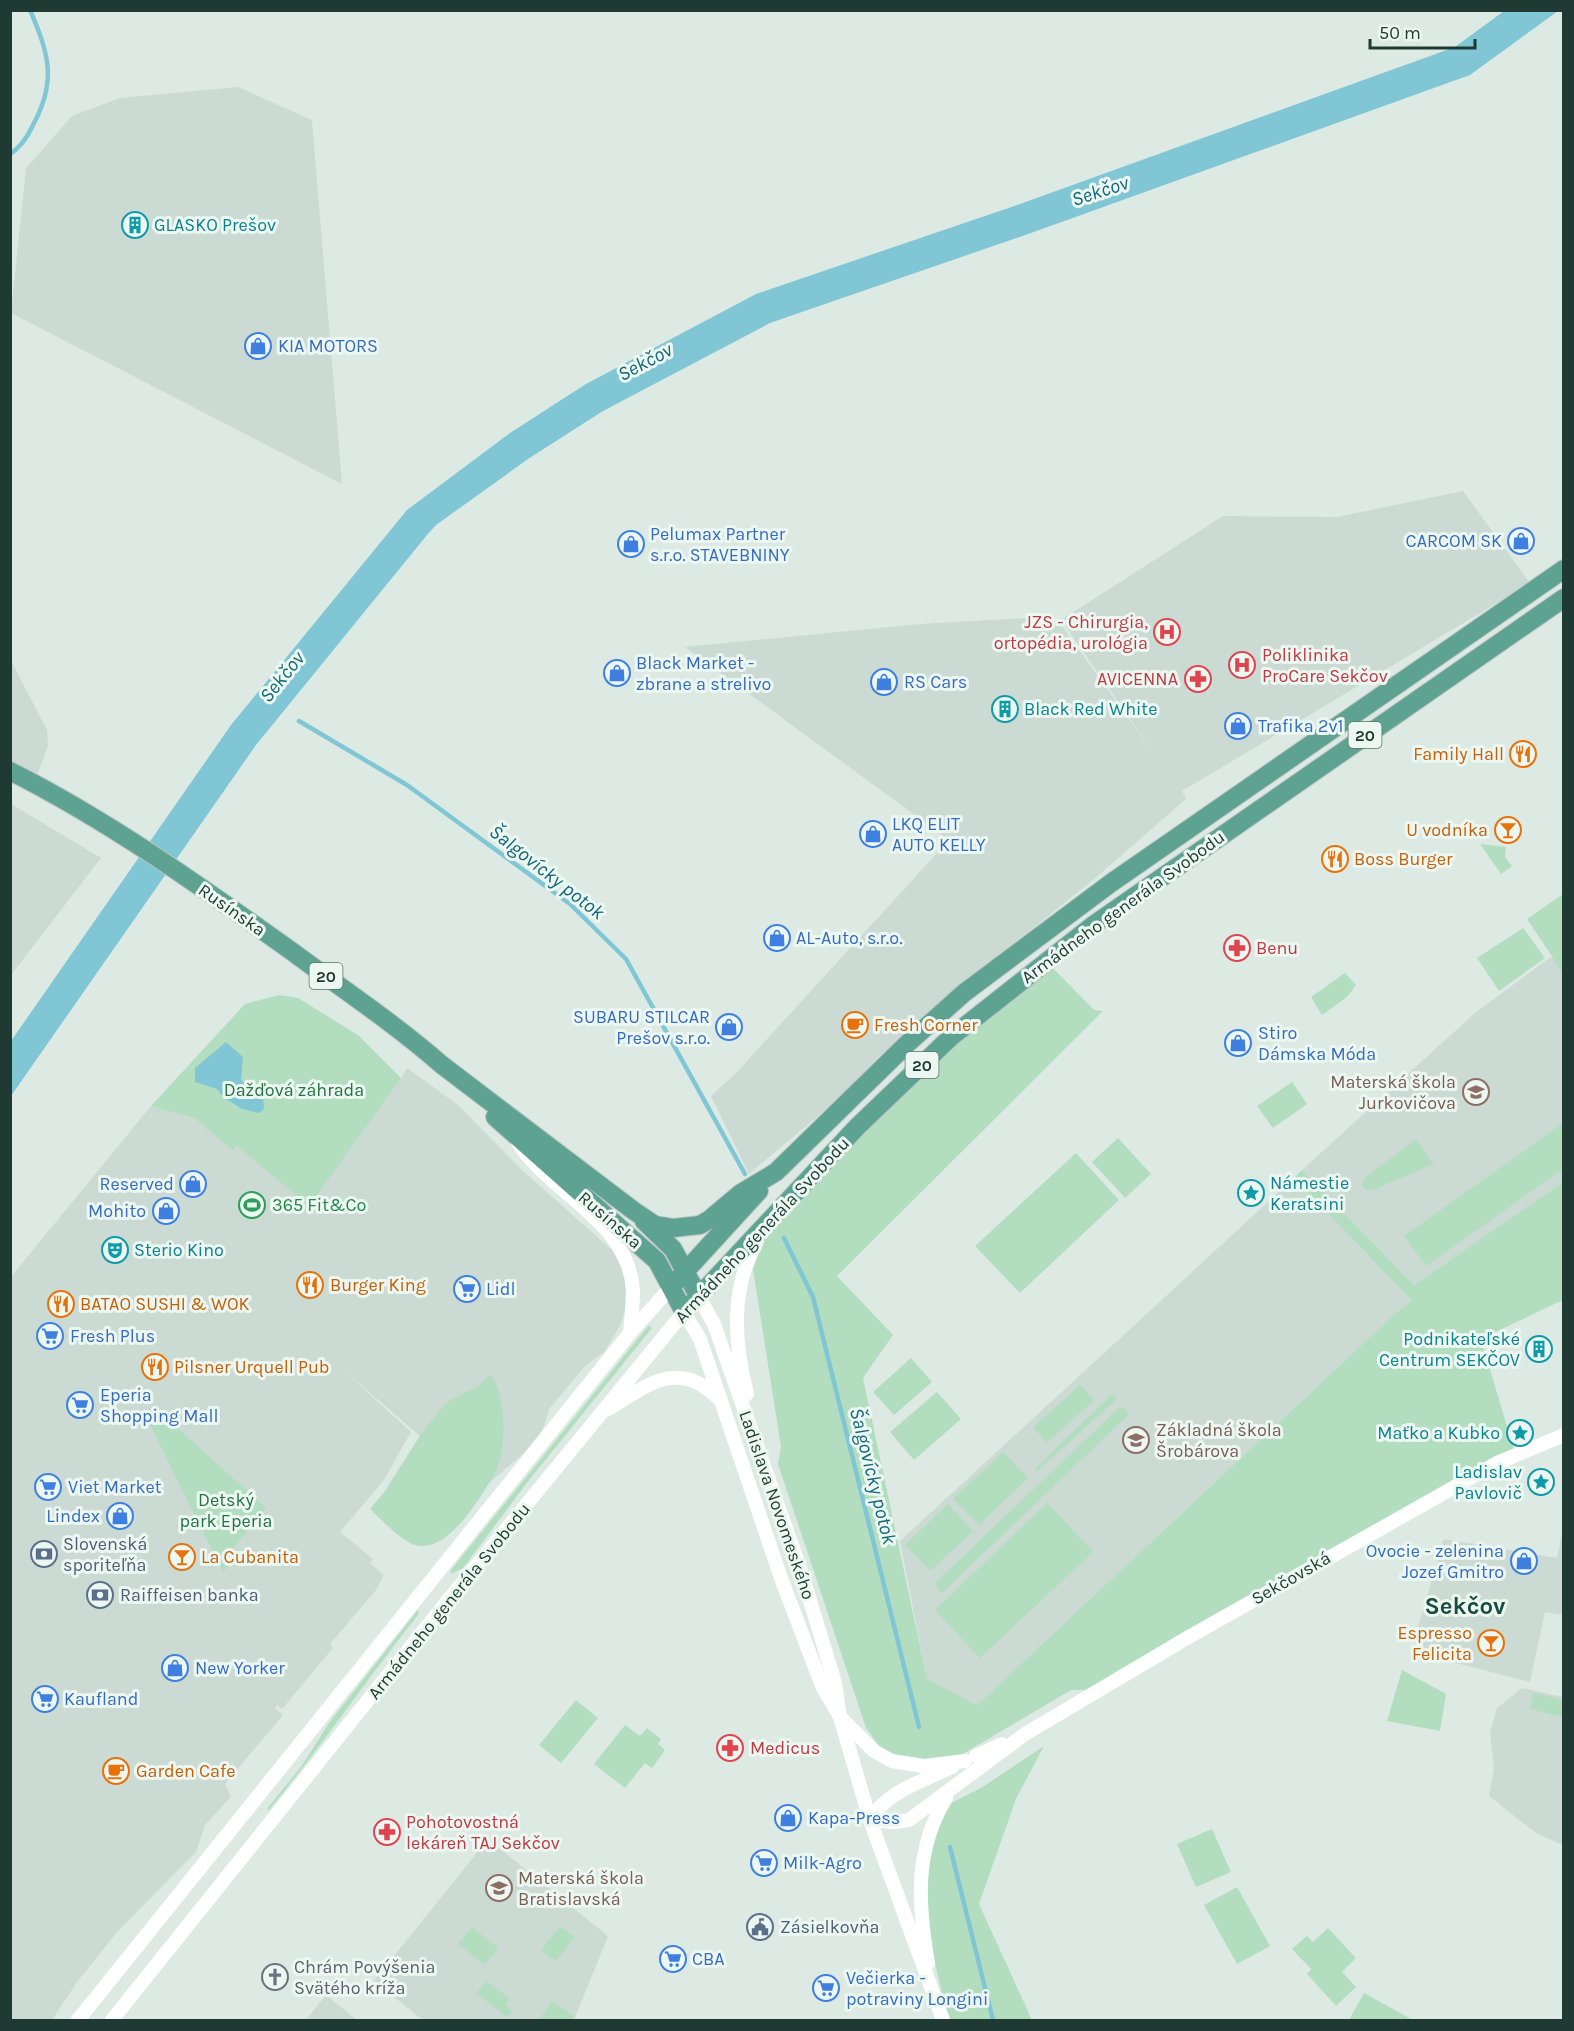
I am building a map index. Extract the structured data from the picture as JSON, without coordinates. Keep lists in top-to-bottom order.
{
  "streets": {
    "main road": ["20", "Armádneho generála Svobodu", "Rusínska"],
    "street": ["Ladislava Novomeského", "Sekčovská"]
  },
  "crossings": [
    ["Armádneho generála Svobodu", "Rusínska"],
    ["Armádneho generála Svobodu", "Ladislava Novomeského"],
    ["Rusínska", "Ladislava Novomeského"],
    ["Ladislava Novomeského", "Sekčovská"]
  ],
  "districts": ["Sekčov"],
  "water": ["Sekčov", "Šalgovícky potok"],
  "parks": ["Dažďová záhrada", "Detský park Eperia"],
  "places": {
    "building": ["GLASKO Prešov", "Black Red White", "Podnikateľské Centrum SEKČOV"],
    "shop": [
      "KIA MOTORS",
      "CARCOM SK",
      "Pelumax Partner s.r.o. STAVEBNINY",
      "Black Market - zbrane a strelivo",
      "RS Cars",
      "Trafika 2v1",
      "LKQ ELIT AUTO KELLY",
      "AL-Auto, s.r.o.",
      "SUBARU STILCAR Prešov s.r.o.",
      "Stiro Dámska Móda",
      "Reserved",
      "Mohito",
      "Lindex",
      "Ovocie - zelenina Jozef Gmitro",
      "New Yorker",
      "Kapa-Press"
    ],
    "hospital": ["JZS - Chirurgia, ortopédia, urológia", "Poliklinika ProCare Sekčov"],
    "pharmacy": [
      "AVICENNA",
      "Benu",
      "Medicus",
      "Pohotovostná lekáreň TAJ Sekčov"
    ],
    "restaurant": [
      "Family Hall",
      "Boss Burger",
      "Burger King",
      "BATAO SUSHI & WOK",
      "Pilsner Urquell Pub"
    ],
    "bar": ["U vodníka", "La Cubanita", "Espresso Felicita"],
    "cafe": ["Fresh Corner", "Garden Cafe"],
    "school or university": ["Materská škola Jurkovičova", "Základná škola Šrobárova", "Materská škola Bratislavská"],
    "place": ["Námestie Keratsini", "Maťko a Kubko", "Ladislav Pavlovič"],
    "sports": ["365 Fit&Co"],
    "theatre": ["Sterio Kino"],
    "supermarket": [
      "Lidl",
      "Fresh Plus",
      "Eperia Shopping Mall",
      "Viet Market",
      "Kaufland",
      "Milk-Agro",
      "CBA",
      "Večierka - potraviny Longini"
    ],
    "bank": ["Slovenská sporiteľňa", "Raiffeisen banka"],
    "public building": ["Zásielkovňa"],
    "church": ["Chrám Povýšenia Svätého kríža"]
  },
  "scale_bar": "50 m"
}
